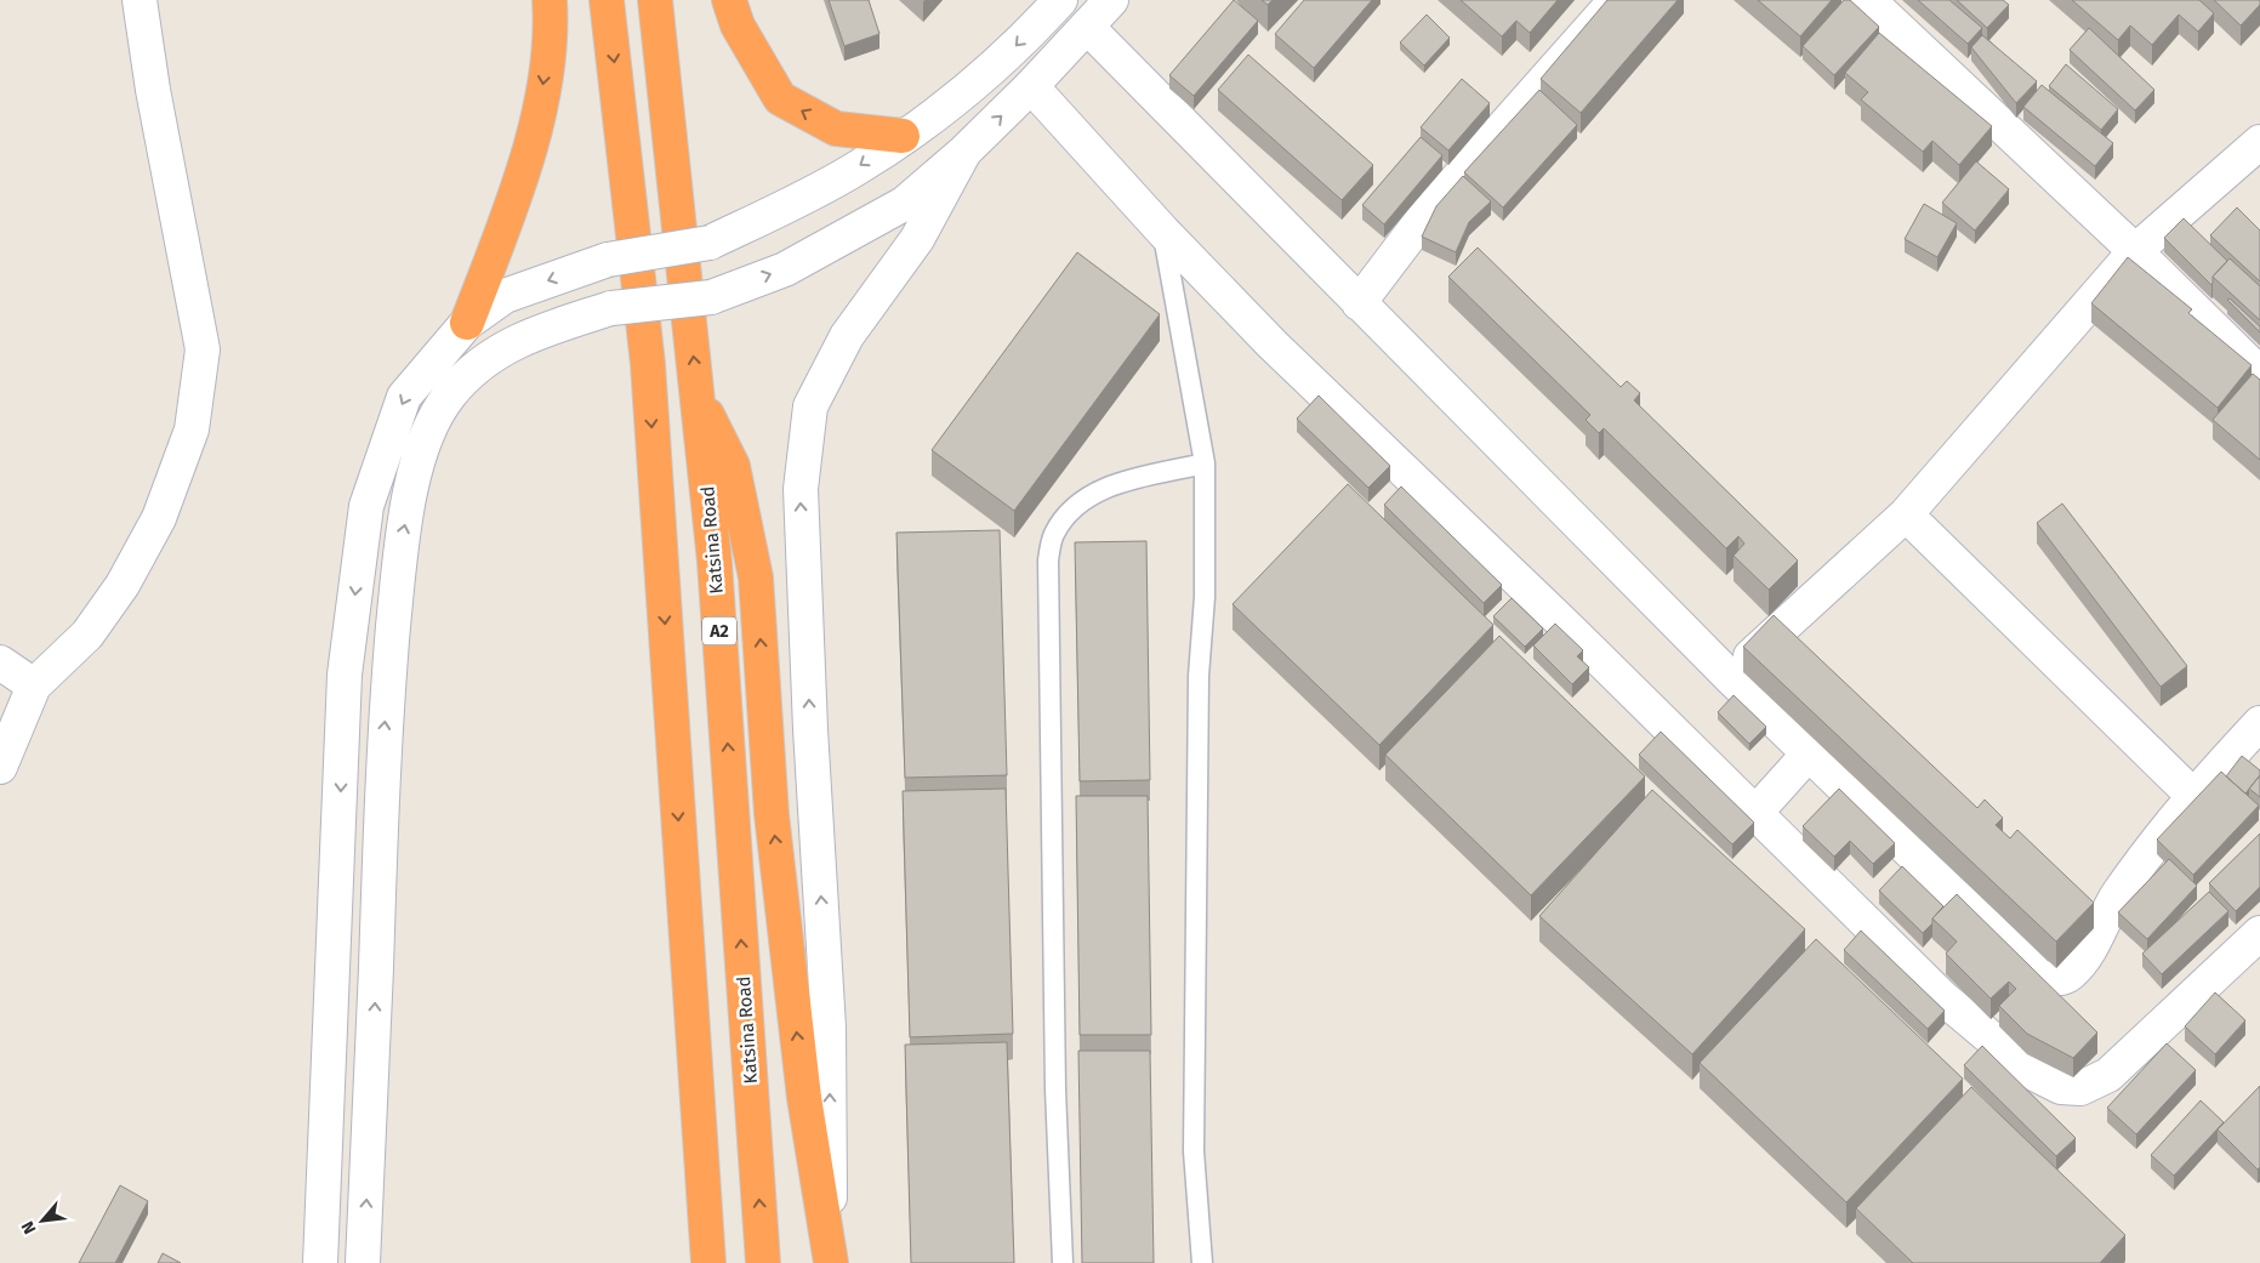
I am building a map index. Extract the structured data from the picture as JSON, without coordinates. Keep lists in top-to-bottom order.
{
  "streets": {
    "highway": ["Katsina Road", "A2"]
  },
  "north": "bottom left"
}
